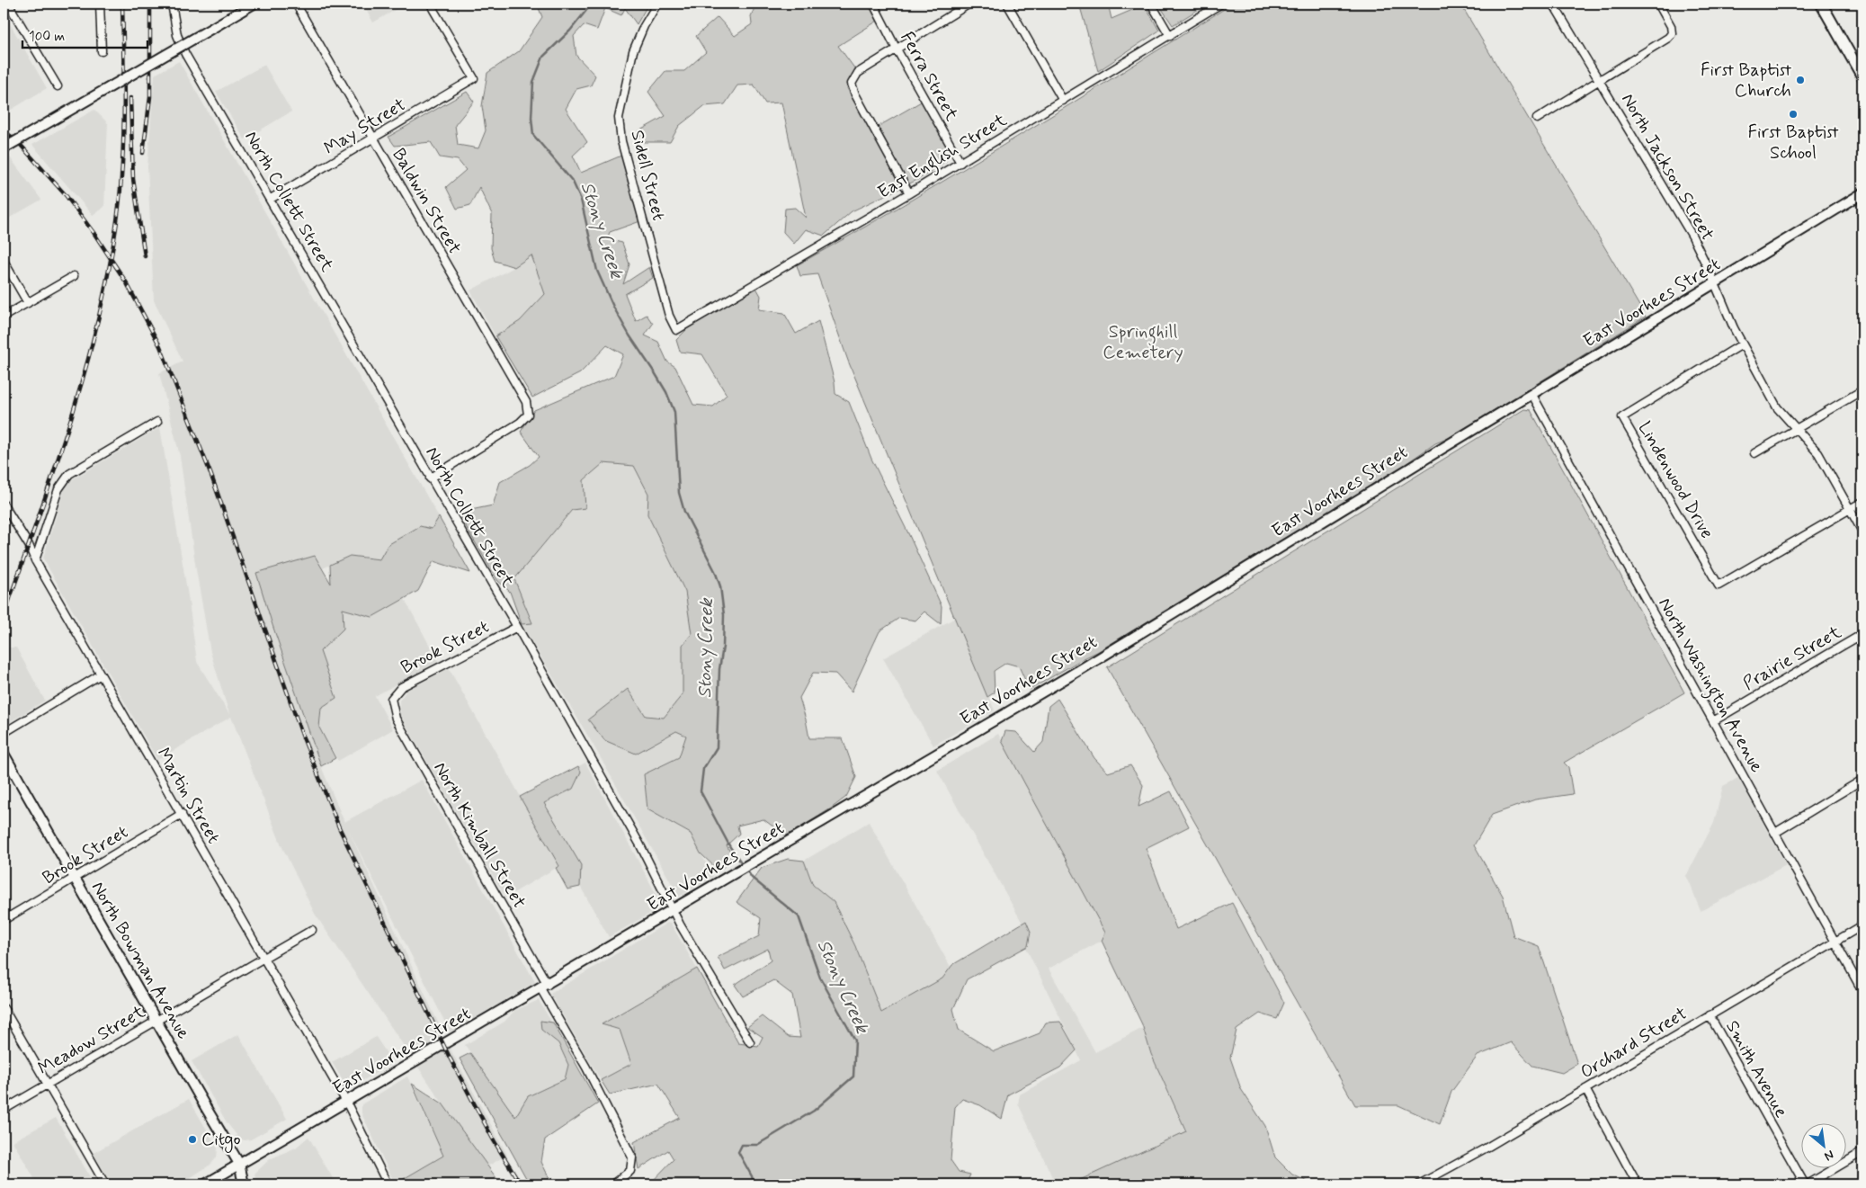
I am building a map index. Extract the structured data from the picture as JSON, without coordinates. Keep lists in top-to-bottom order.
{
  "streets": {
    "main road": ["East Voorhees Street", "North Bowman Avenue"],
    "street": [
      "Ferra Street",
      "May Street",
      "East English Street",
      "North Jackson Street",
      "Sidell Street",
      "North Collett Street",
      "Baldwin Street",
      "Lindenwood Drive",
      "Brook Street",
      "Prairie Street",
      "North Washington Avenue",
      "Martin Street",
      "North Kimball Street",
      "Meadow Street",
      "Orchard Street",
      "Smith Avenue"
    ]
  },
  "crossings": [
    ["Ferra Street", "East English Street"],
    ["May Street", "North Collett Street"],
    ["May Street", "Baldwin Street"],
    ["East English Street", "Sidell Street"],
    ["North Jackson Street", "East Voorhees Street"],
    ["North Jackson Street", "Lindenwood Drive"],
    ["North Collett Street", "Baldwin Street"],
    ["North Collett Street", "East Voorhees Street"],
    ["North Collett Street", "Brook Street"],
    ["East Voorhees Street", "North Washington Avenue"],
    ["East Voorhees Street", "Martin Street"],
    ["East Voorhees Street", "North Kimball Street"],
    ["East Voorhees Street", "North Bowman Avenue"],
    ["Brook Street", "Martin Street"],
    ["Brook Street", "North Kimball Street"],
    ["Brook Street", "North Bowman Avenue"],
    ["Prairie Street", "North Washington Avenue"],
    ["North Washington Avenue", "Orchard Street"],
    ["Martin Street", "Meadow Street"],
    ["North Bowman Avenue", "Meadow Street"],
    ["Orchard Street", "Smith Avenue"]
  ],
  "water": ["Stony Creek"],
  "parks": ["Springhill Cemetery"],
  "places": ["First Baptist Church", "First Baptist School", "Citgo"],
  "scale_bar": "100 m",
  "north": "bottom right"
}
